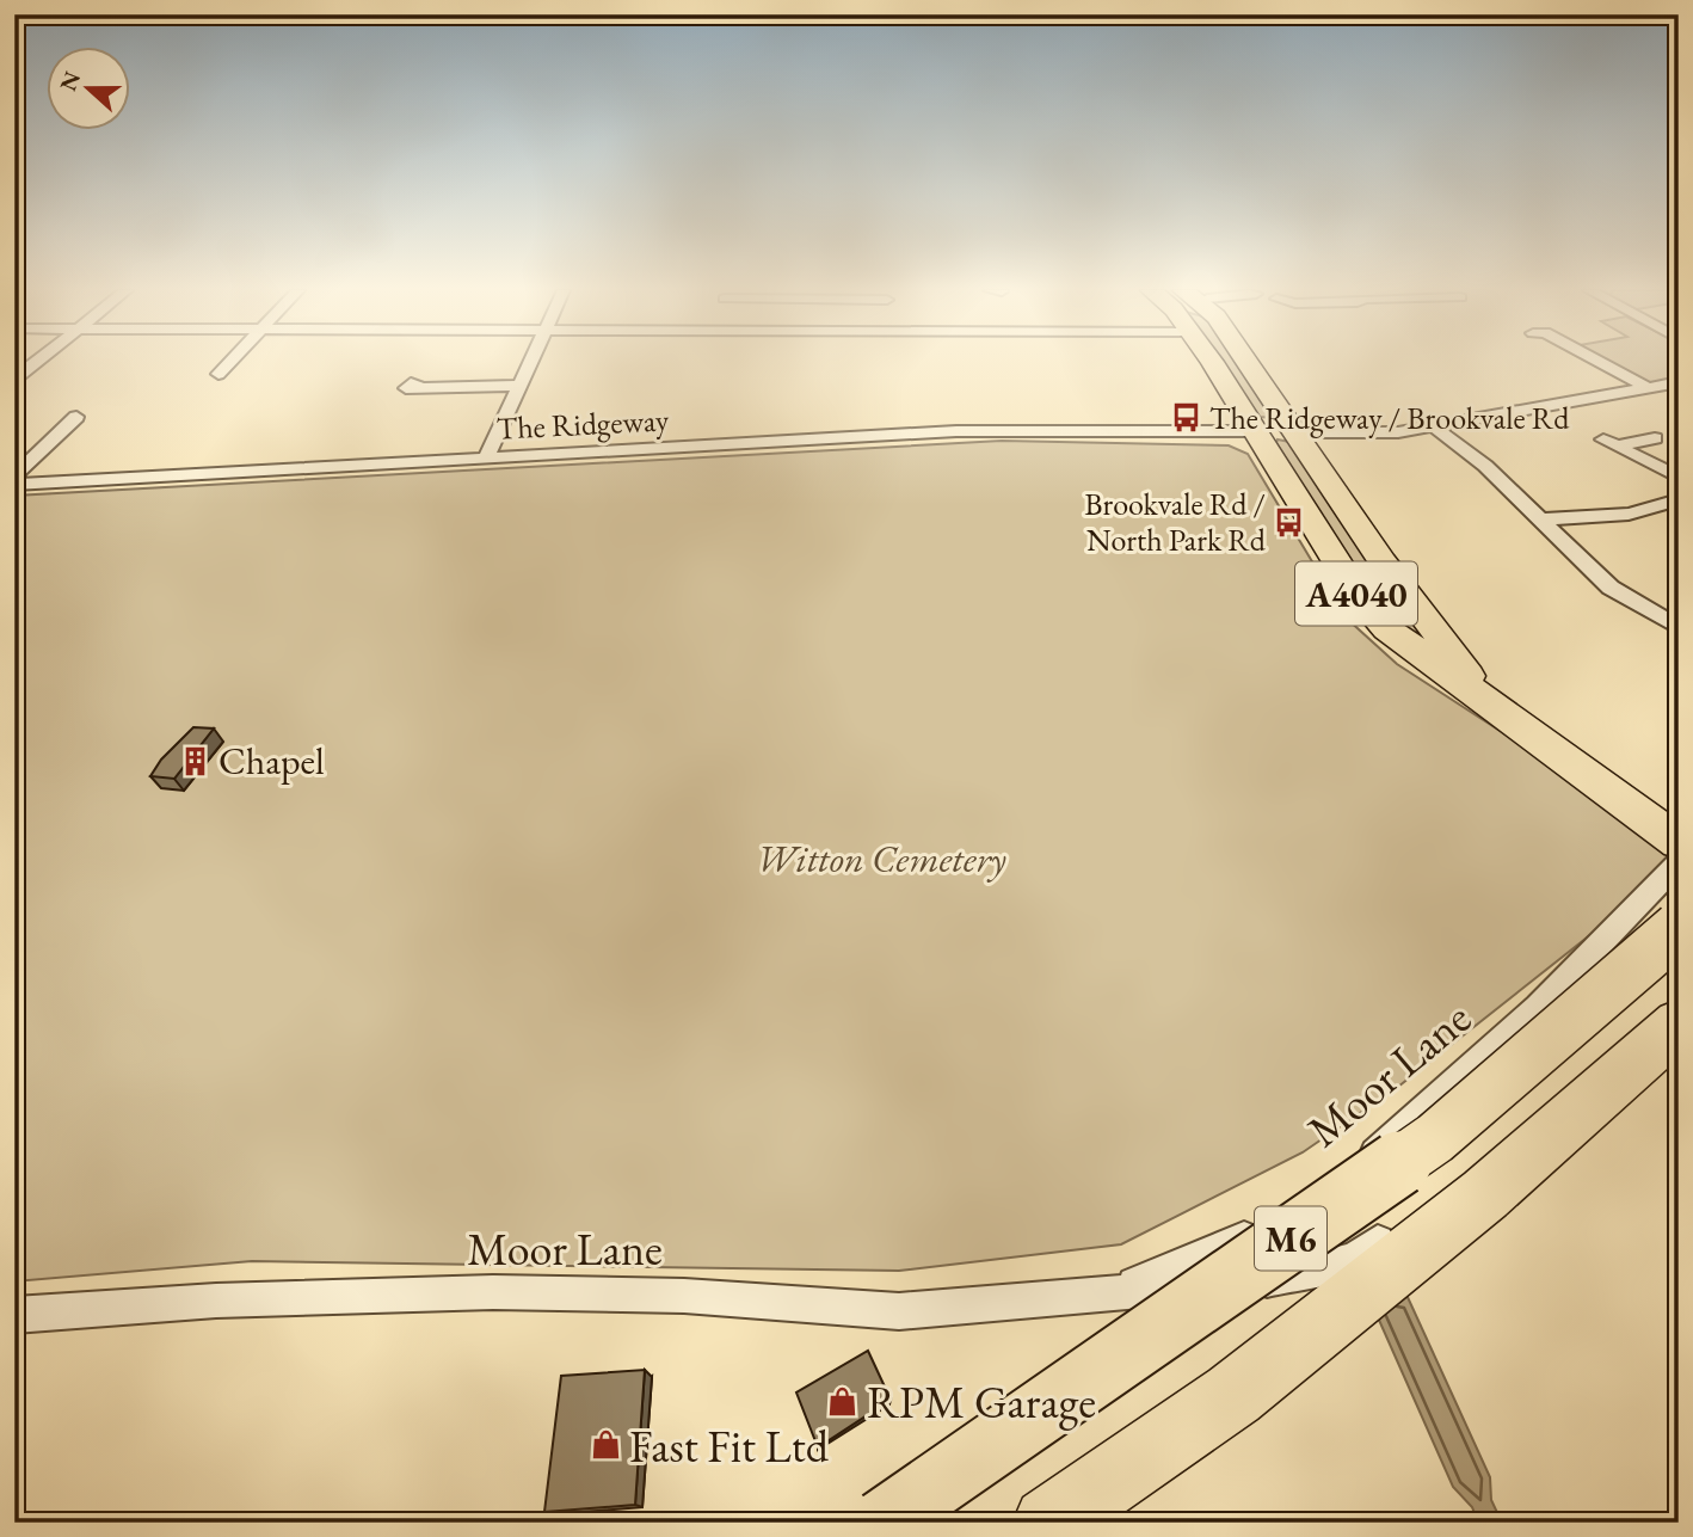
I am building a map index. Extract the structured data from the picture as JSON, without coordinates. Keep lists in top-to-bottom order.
{
  "streets": {
    "highway": ["M6"],
    "main road": ["A4040"],
    "street": ["The Ridgeway", "Moor Lane"]
  },
  "crossings": [
    ["The Ridgeway", "A4040"]
  ],
  "parks": ["Witton Cemetery"],
  "places": {
    "bus stop": ["The Ridgeway / Brookvale Rd", "Brookvale Rd / North Park Rd"],
    "building": ["Chapel"],
    "shop": ["RPM Garage", "Fast Fit Ltd"]
  },
  "north": "left"
}
